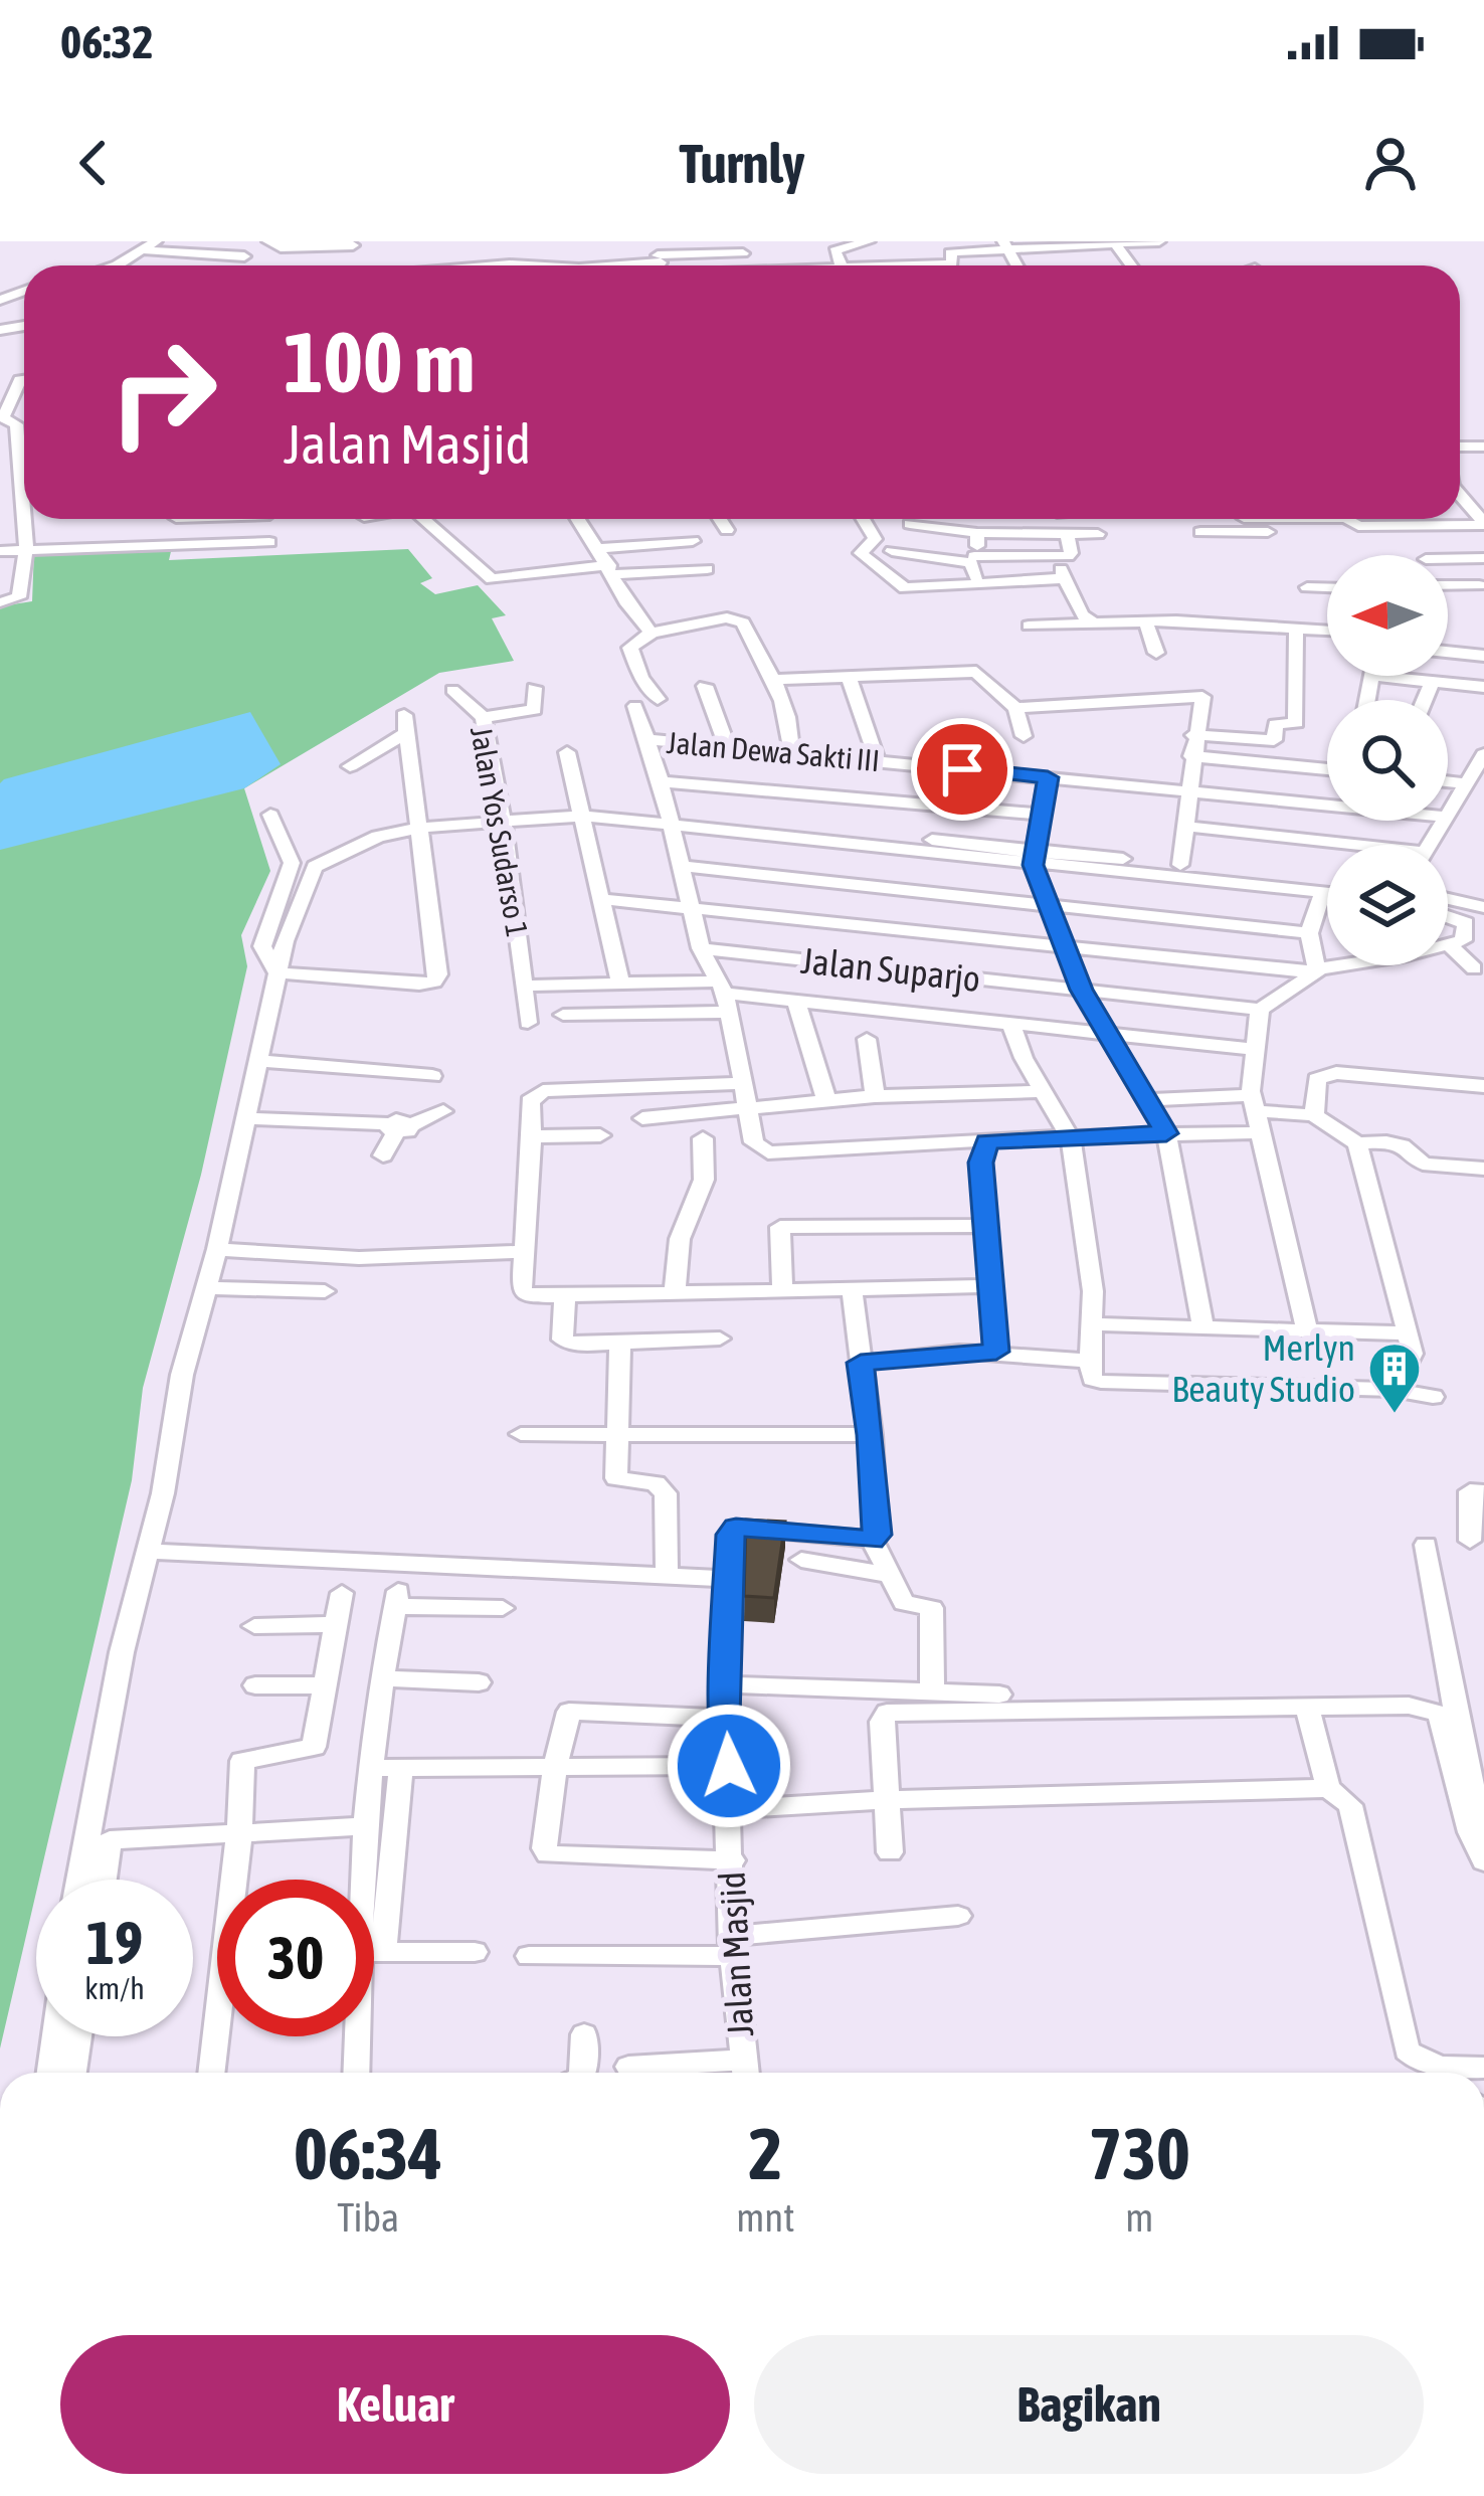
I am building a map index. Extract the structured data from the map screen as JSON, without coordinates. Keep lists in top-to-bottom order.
{
  "streets": {
    "street": [
      "Jalan Dewa Sakti III",
      "Jalan Yos Sudarso 1",
      "Jalan Suparjo",
      "Jalan Masjid"
    ]
  },
  "places": {
    "building": ["Merlyn Beauty Studio"]
  },
  "north": "left",
  "page": {
    "status": "06:32",
    "header": "Turnly",
    "turn": ["100 m", "Jalan Masjid"],
    "speed": "19 km/h",
    "limit": "30",
    "eta": [
      "06:34",
      "Tiba",
      "2",
      "mnt",
      "730",
      "m"
    ],
    "buttons": ["Keluar", "Bagikan"]
  }
}
